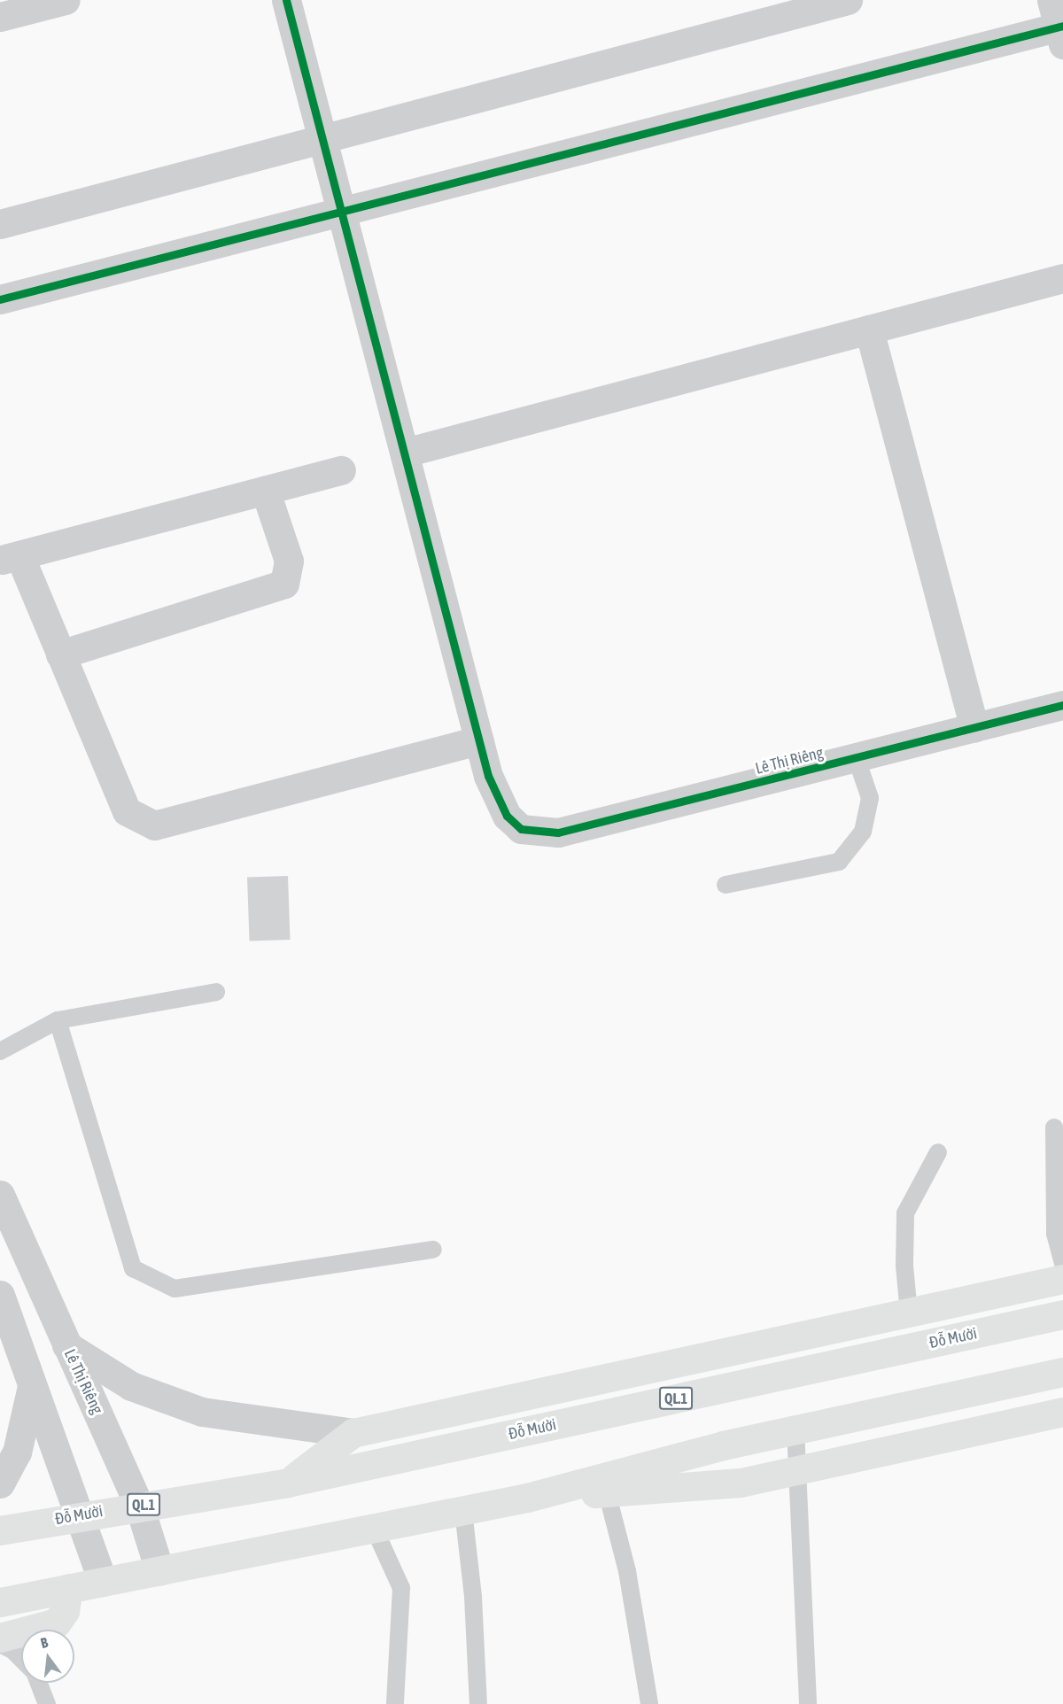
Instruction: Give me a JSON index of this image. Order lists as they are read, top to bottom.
{
  "streets": {
    "highway": ["Đỗ Mười", "QL.1"],
    "street": ["Lê Thị Riêng"]
  },
  "crossings": [
    ["Lê Thị Riêng", "Đỗ Mười"],
    ["Đỗ Mười", "QL.1"]
  ],
  "north": "top"
}
